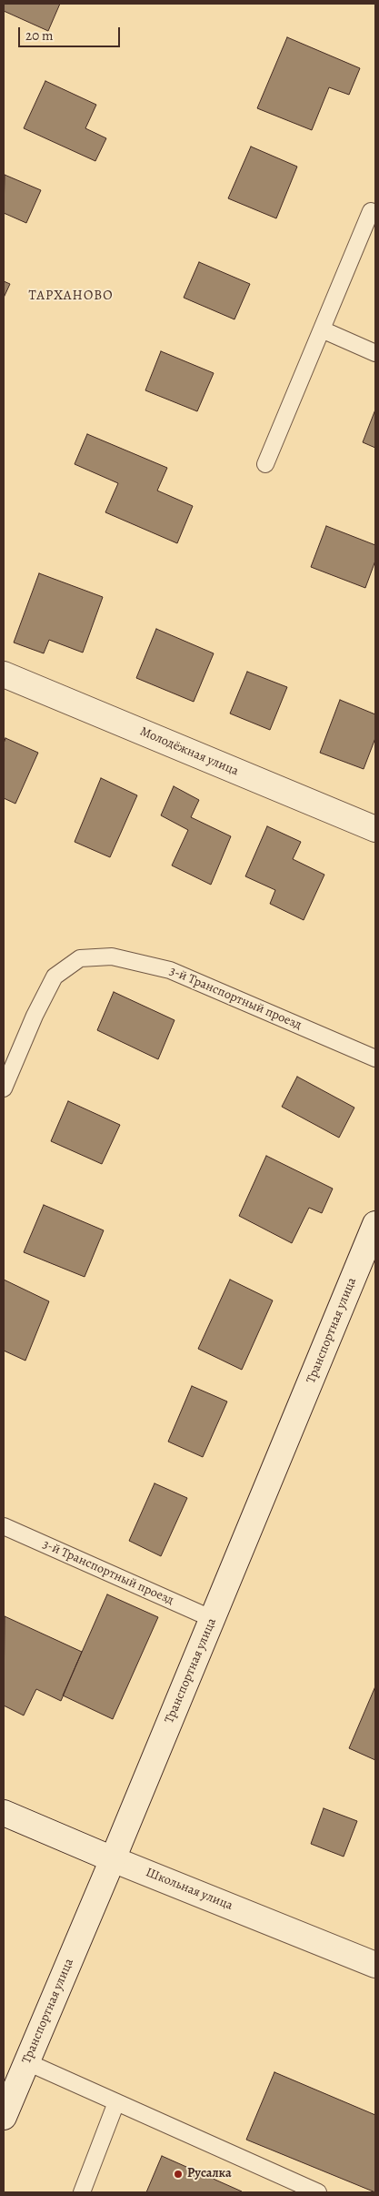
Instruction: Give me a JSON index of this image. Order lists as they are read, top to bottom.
{
  "streets": {
    "street": ["Молодёжная улица", "Транспортная улица", "Школьная улица"],
    "lane": ["3-й Транспортный проезд"]
  },
  "crossings": [
    ["3-й Транспортный проезд", "Транспортная улица"],
    ["Транспортная улица", "Школьная улица"]
  ],
  "districts": ["ТАРХАНОВО"],
  "places": ["Русалка"],
  "scale_bar": "20 m"
}
